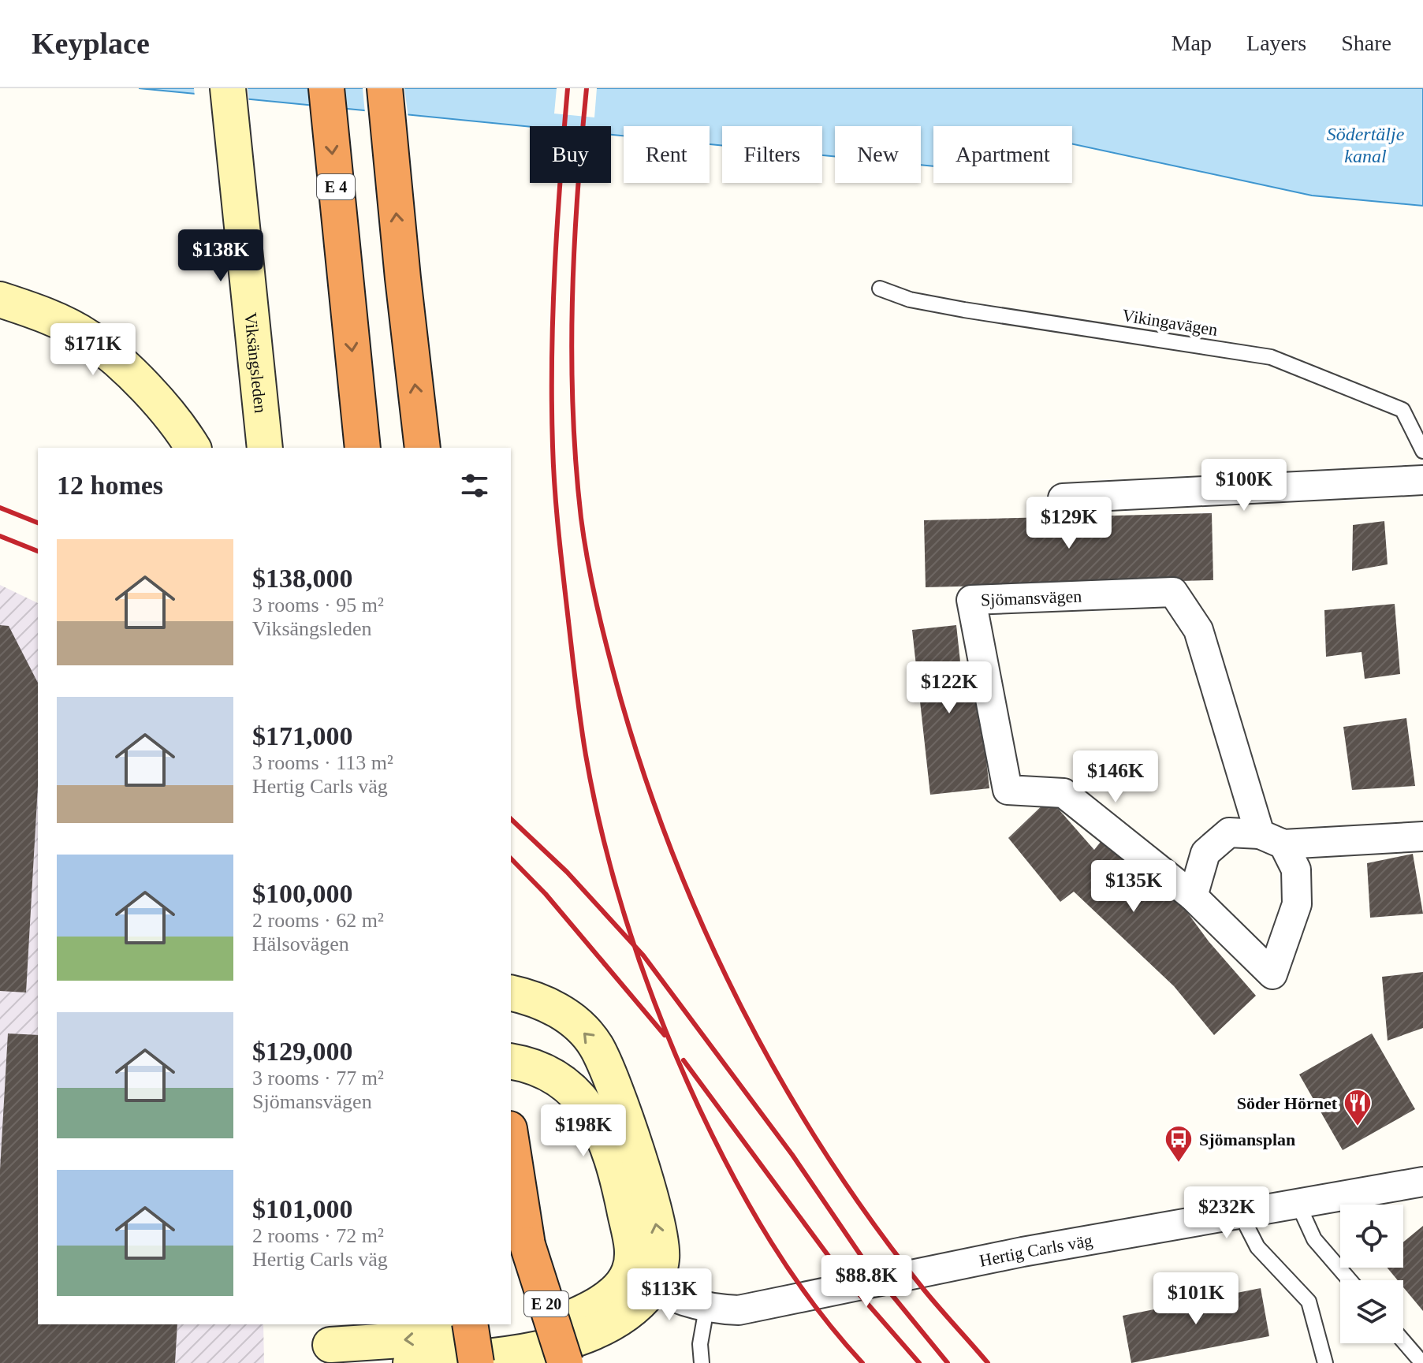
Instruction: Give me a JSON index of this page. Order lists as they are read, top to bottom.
{
  "streets": {
    "highway": ["E 4", "E 20"],
    "main road": ["Viksängsleden"],
    "street": ["Sjömansvägen", "Hertig Carls väg"],
    "lane": ["Vikingavägen"]
  },
  "water": ["Södertälje kanal"],
  "places": {
    "restaurant": ["Söder Hörnet"],
    "bus stop": ["Sjömansplan"]
  },
  "page": {
    "header": "Keyplace",
    "nav": ["Map", "Layers", "Share"],
    "chip": [
      "Buy",
      "Rent",
      "Filters",
      "New",
      "Apartment"
    ],
    "price": [
      "$138K",
      "$171K",
      "$100K",
      "$129K",
      "$122K",
      "$146K",
      "$135K",
      "$198K",
      "$232K",
      "$88.8K",
      "$113K",
      "$101K"
    ],
    "heading": "12 homes",
    "list": [
      {
        "name": "$138,000",
        "note": "3 rooms · 95 m² · Viksängsleden"
      },
      {
        "name": "$171,000",
        "note": "3 rooms · 113 m² · Hertig Carls väg"
      },
      {
        "name": "$100,000",
        "note": "2 rooms · 62 m² · Hälsovägen"
      },
      {
        "name": "$129,000",
        "note": "3 rooms · 77 m² · Sjömansvägen"
      },
      {
        "name": "$101,000",
        "note": "2 rooms · 72 m² · Hertig Carls väg"
      }
    ]
  }
}
